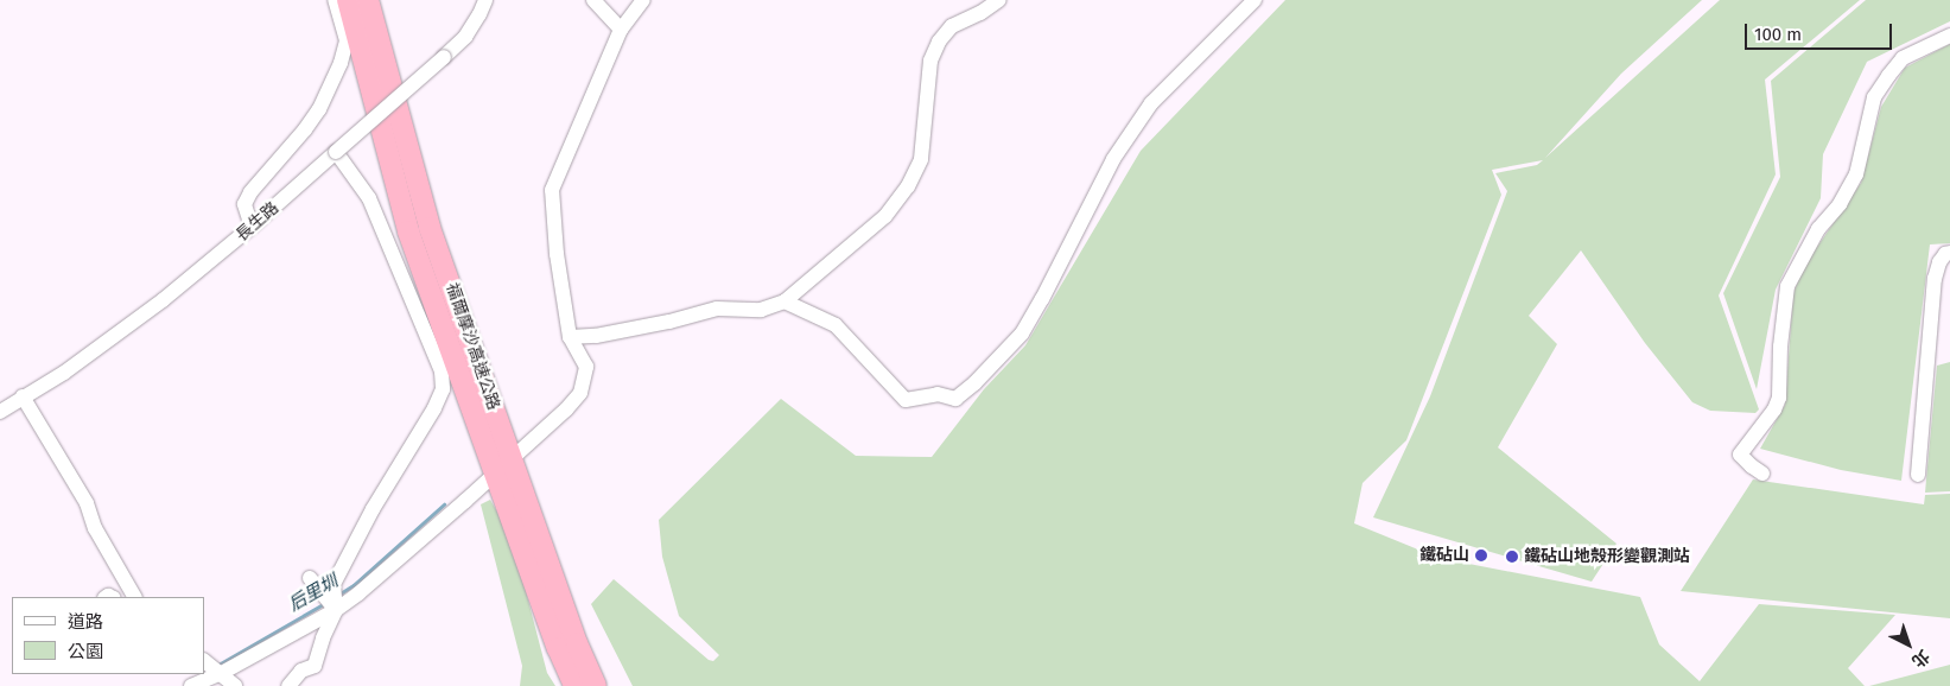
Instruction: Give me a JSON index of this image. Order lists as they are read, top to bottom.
{
  "streets": {
    "highway": ["福爾摩沙高速公路"],
    "street": ["長生路"]
  },
  "water": ["后里圳"],
  "places": ["鐵砧山", "鐵砧山地殼形變觀測站"],
  "legend": ["道路", "公園"],
  "scale_bar": "100 m",
  "north": "bottom right"
}
